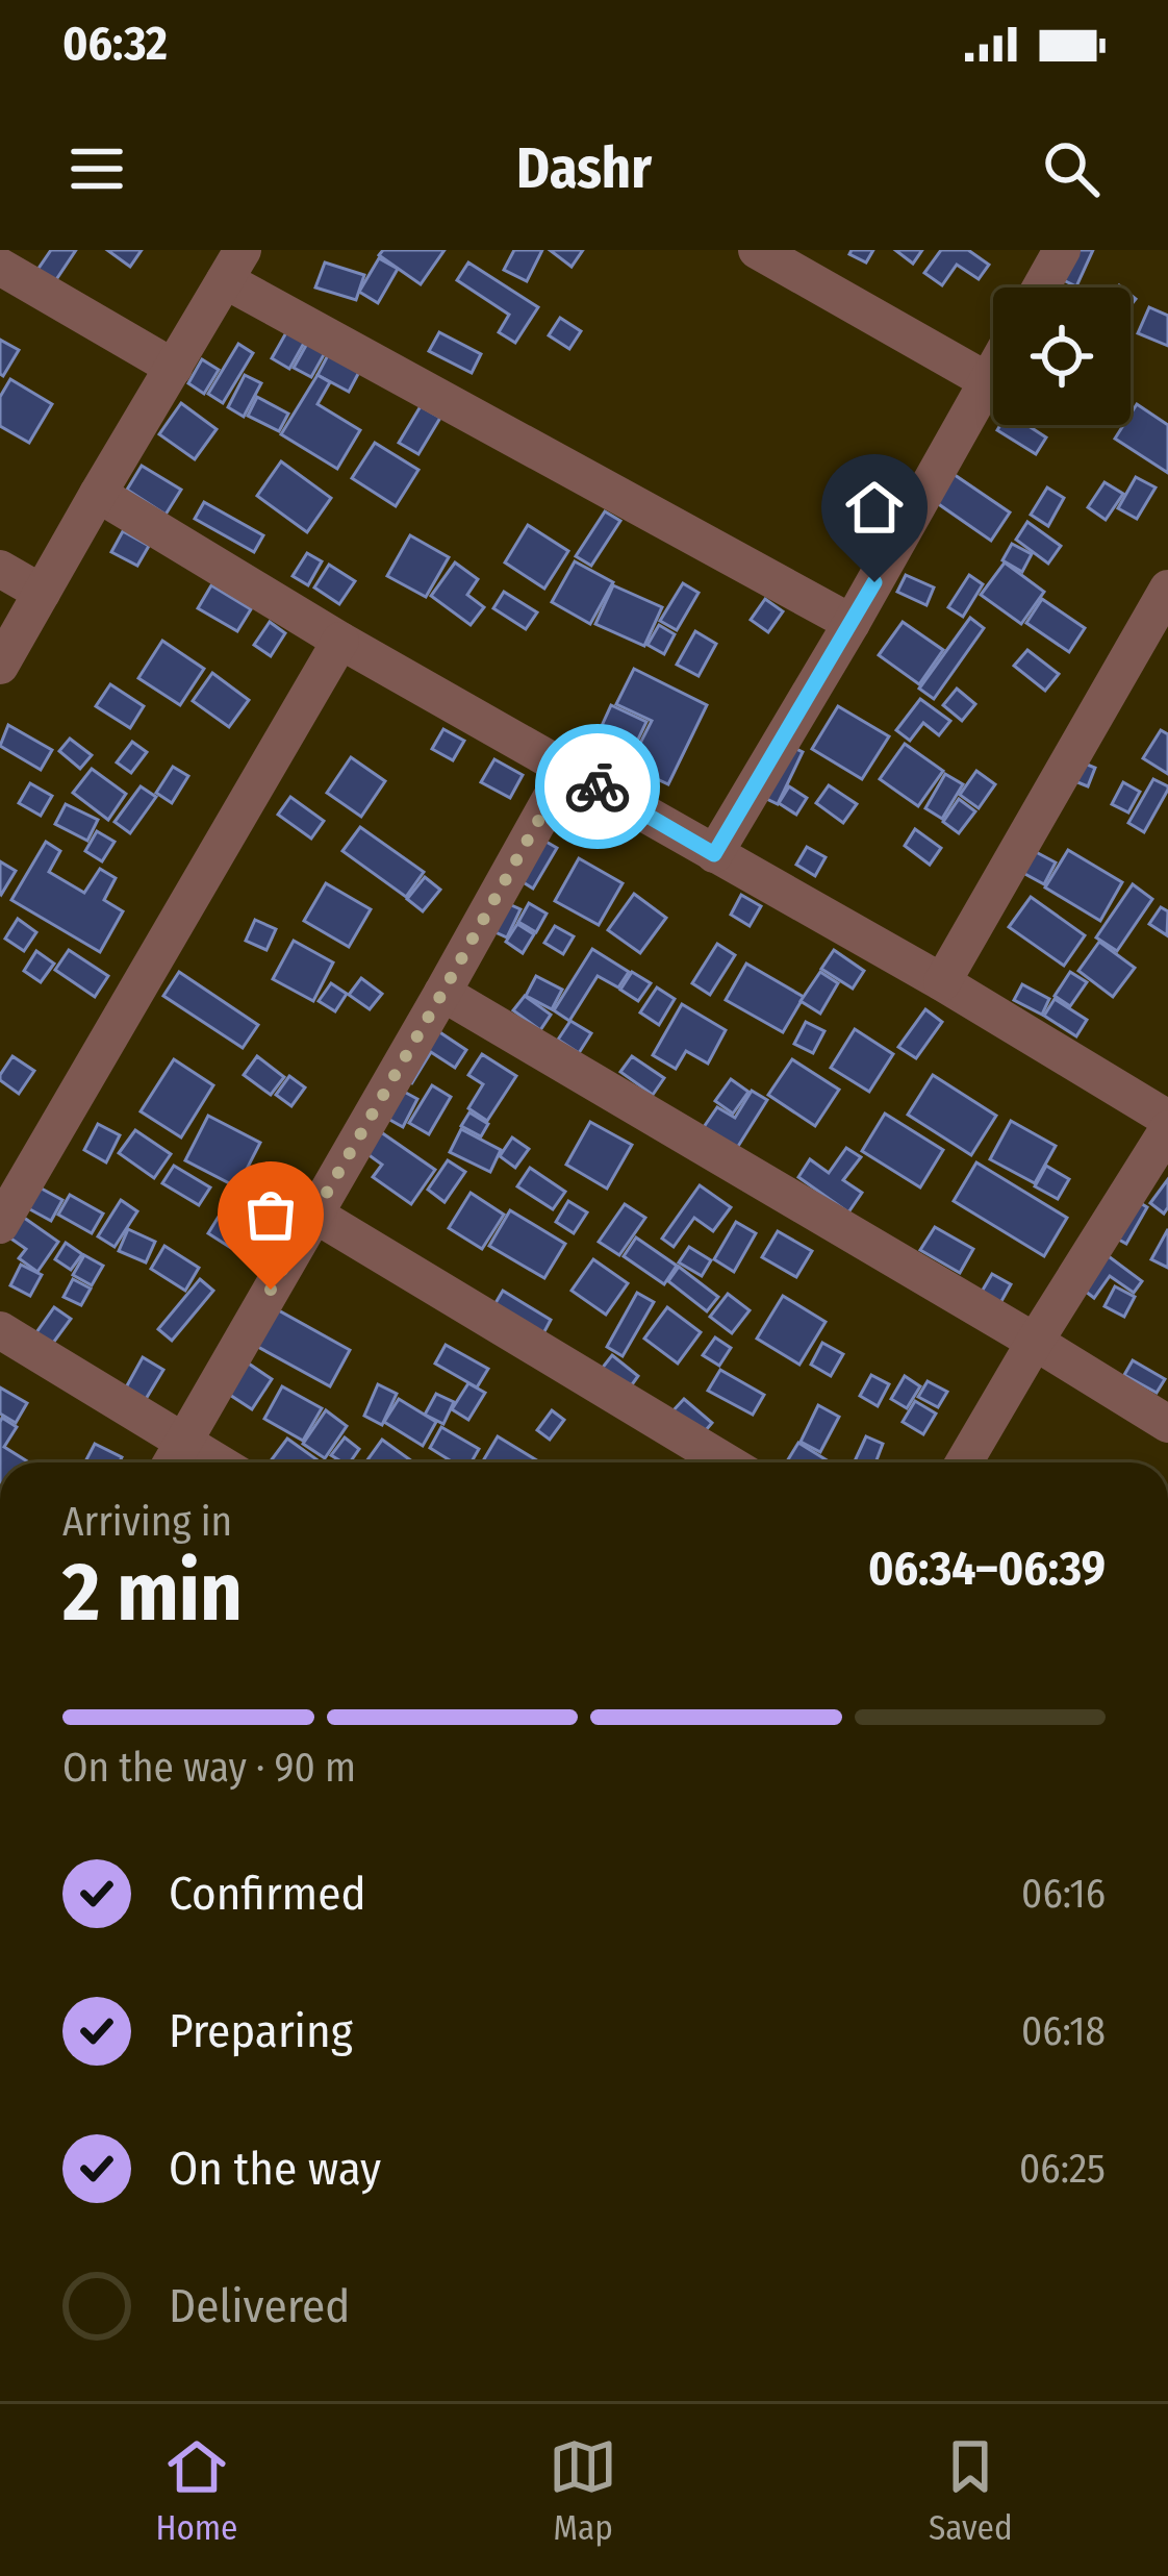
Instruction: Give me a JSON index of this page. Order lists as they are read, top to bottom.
{
  "page": {
    "status": "06:32",
    "header": "Dashr",
    "heading": ["2 min", "Arriving in", "06:34–06:39"],
    "bar": "On the way · 90 m",
    "list": [
      ["Confirmed", "06:16"],
      ["Preparing", "06:18"],
      ["On the way", "06:25"],
      "Delivered"
    ],
    "tabs": ["Home", "Map", "Saved"]
  }
}
